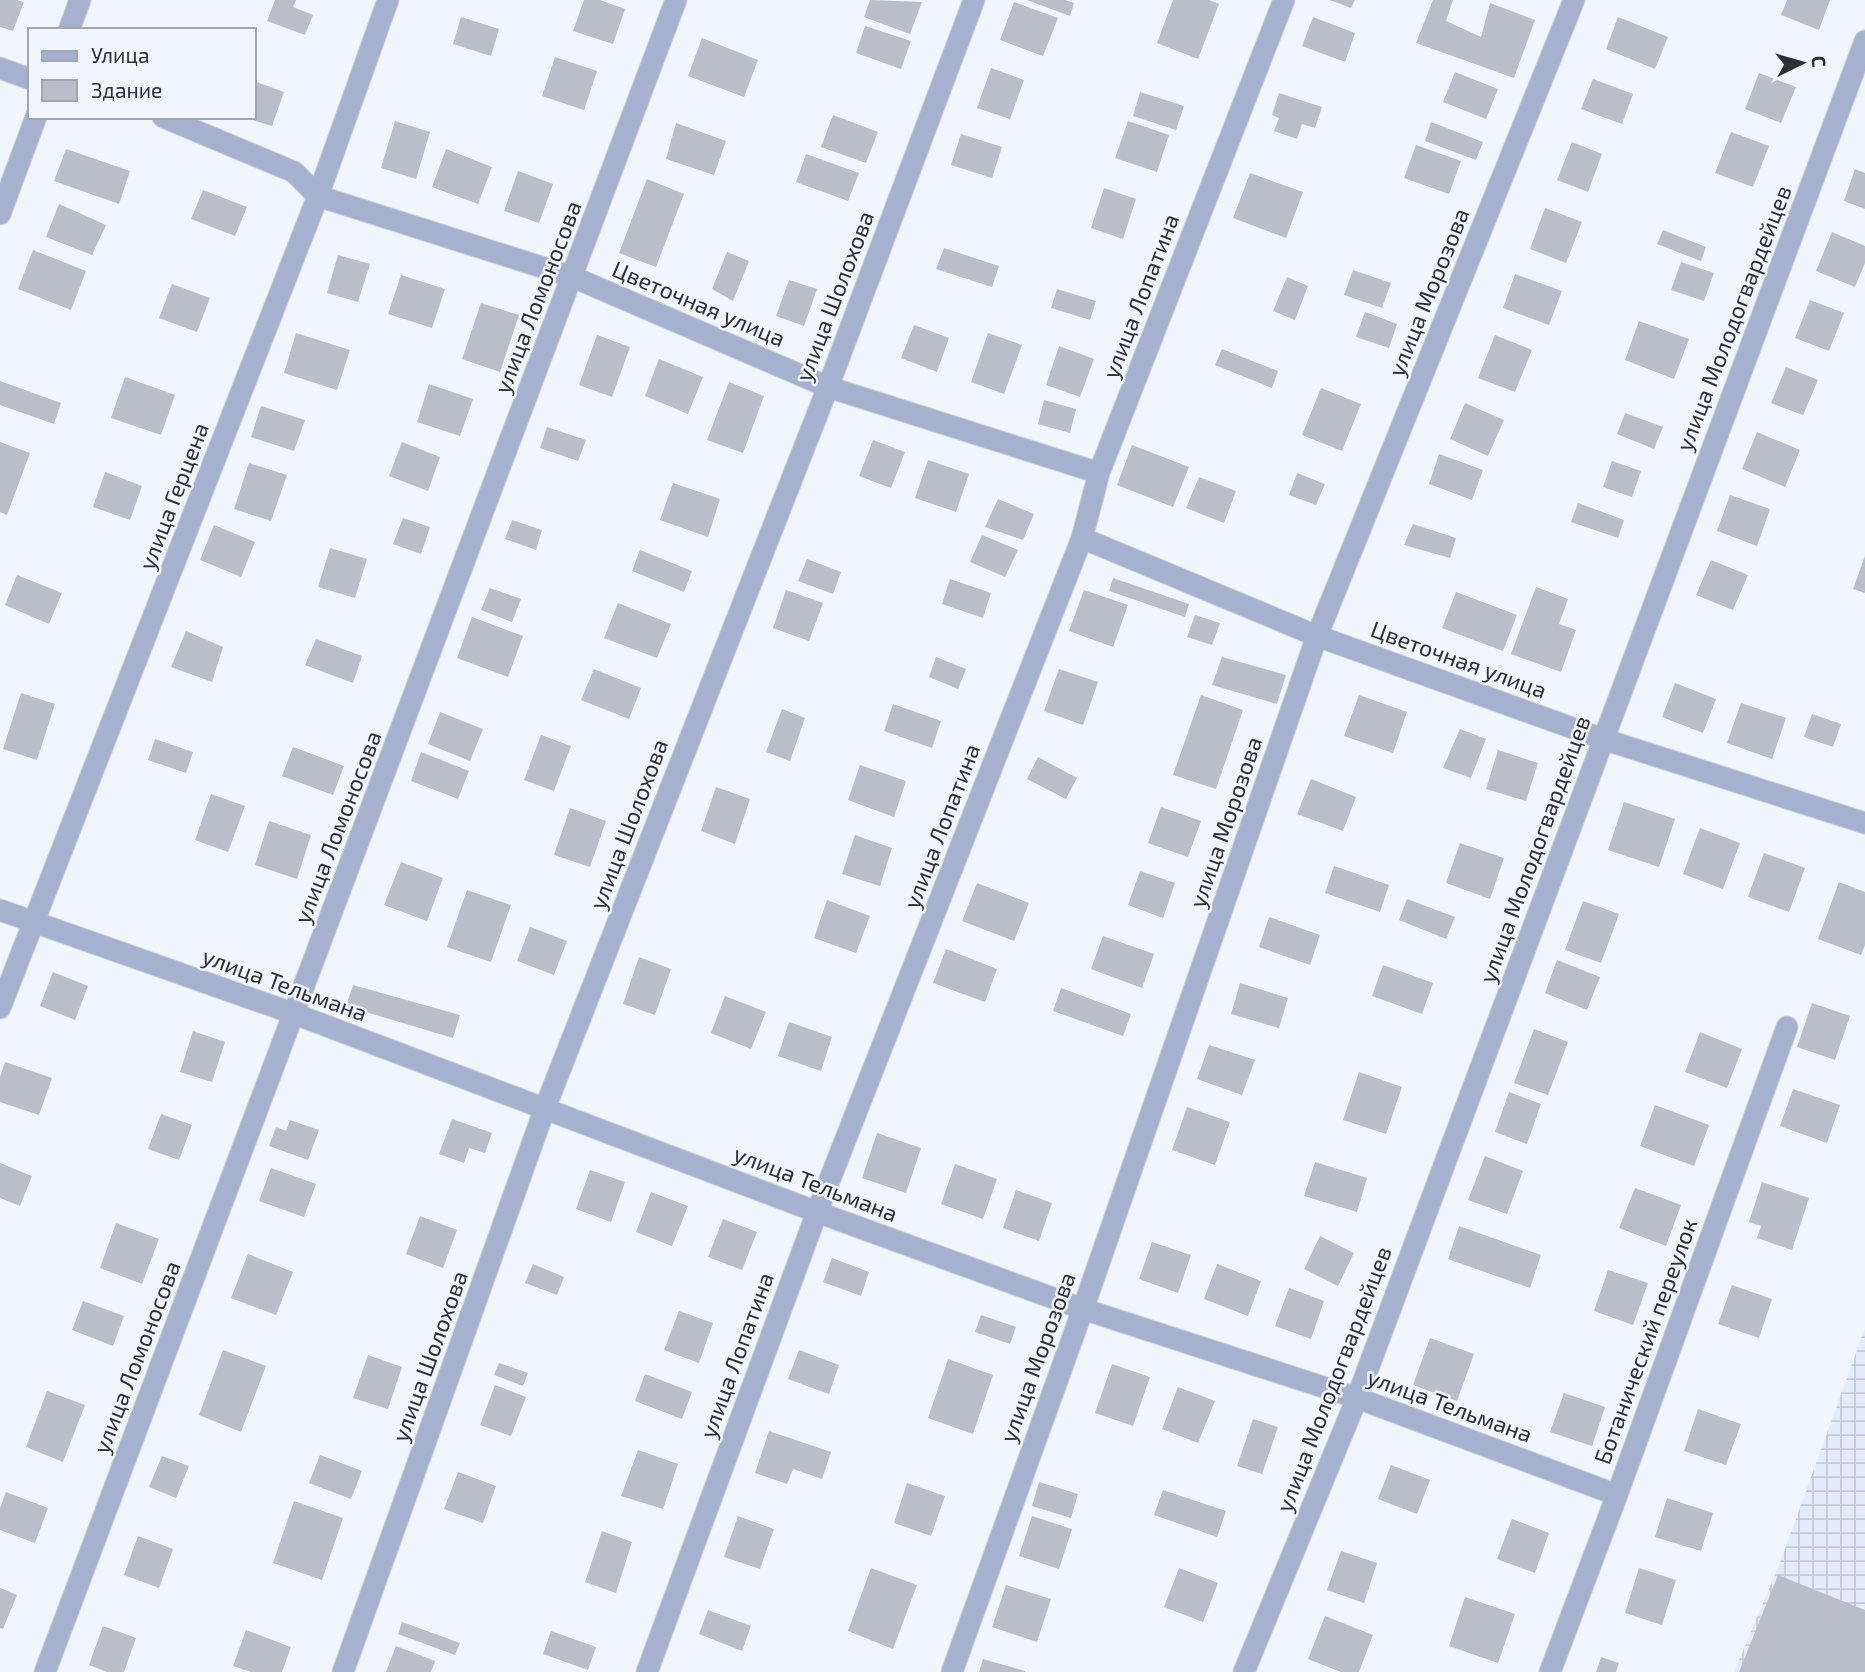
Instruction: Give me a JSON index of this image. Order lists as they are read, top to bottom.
{
  "streets": {
    "street": [
      "улица Морозова",
      "улица Шолохова",
      "улица Лопатина",
      "улица Ломоносова",
      "Цветочная улица",
      "улица Молодогвардейцев",
      "улица Герцена",
      "улица Тельмана",
      "Ботанический переулок"
    ]
  },
  "crossings": [
    ["улица Морозова", "Цветочная улица"],
    ["улица Морозова", "улица Тельмана"],
    ["улица Шолохова", "Цветочная улица"],
    ["улица Шолохова", "улица Тельмана"],
    ["улица Лопатина", "Цветочная улица"],
    ["улица Лопатина", "улица Тельмана"],
    ["улица Ломоносова", "Цветочная улица"],
    ["улица Ломоносова", "улица Тельмана"],
    ["Цветочная улица", "улица Молодогвардейцев"],
    ["Цветочная улица", "улица Герцена"],
    ["улица Молодогвардейцев", "улица Тельмана"],
    ["улица Герцена", "улица Тельмана"],
    ["улица Тельмана", "Ботанический переулок"]
  ],
  "legend": ["Улица", "Здание"],
  "north": "right"
}
